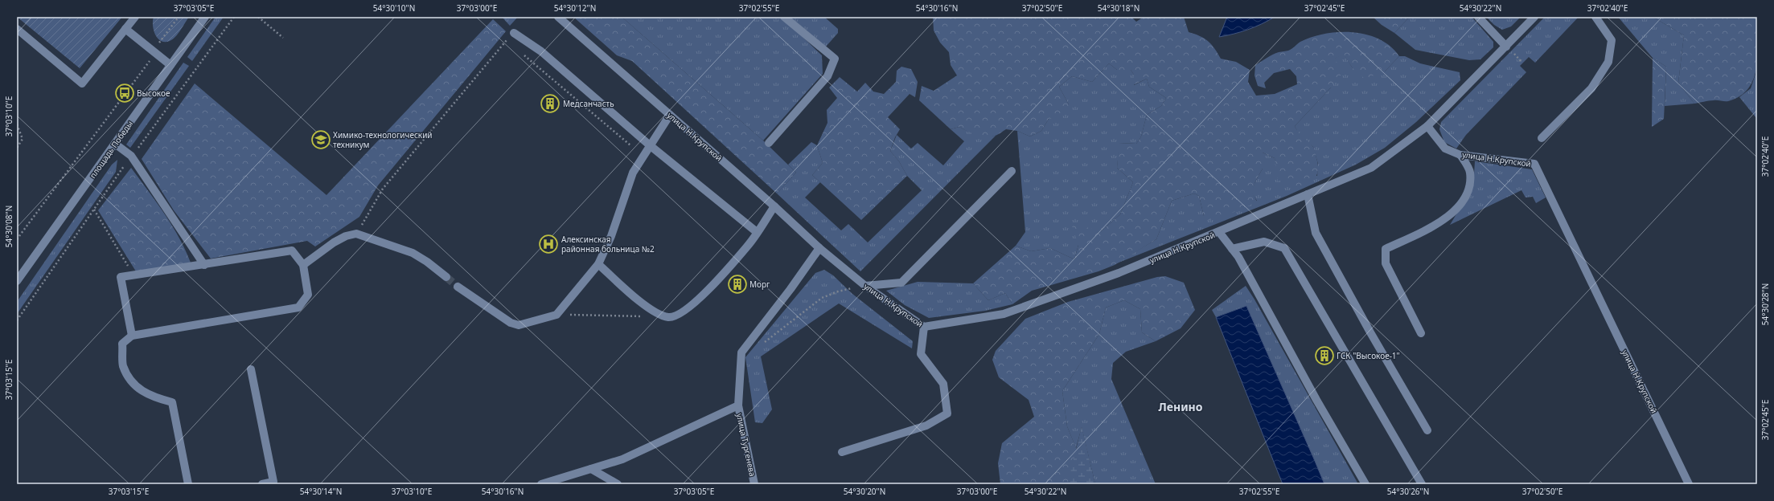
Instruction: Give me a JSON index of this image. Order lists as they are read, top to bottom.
{
  "streets": {
    "street": ["улица Н.Крупской", "площадь Победы", "улица Тургенева"]
  },
  "crossings": [
    ["улица Н.Крупской", "улица Тургенева"]
  ],
  "districts": ["Ленино"],
  "places": {
    "bus stop": ["Высокое"],
    "building": ["Медсанчасть", "Морг", "ГСК \"Высокое-1\""],
    "school or university": ["Химико-технологический техникум"],
    "hospital": ["Алексинская районная больница №2"]
  },
  "coordinates": [
    "37°03'05\"E",
    "54°30'10\"N",
    "37°03'00\"E",
    "54°30'12\"N",
    "37°02'55\"E",
    "54°30'16\"N",
    "37°02'50\"E",
    "54°30'18\"N",
    "37°02'45\"E",
    "54°30'22\"N",
    "37°02'40\"E",
    "37°03'10\"E",
    "54°30'08\"N",
    "54°30'28\"N",
    "37°03'15\"E",
    "54°30'14\"N",
    "54°30'20\"N",
    "54°30'26\"N"
  ]
}
